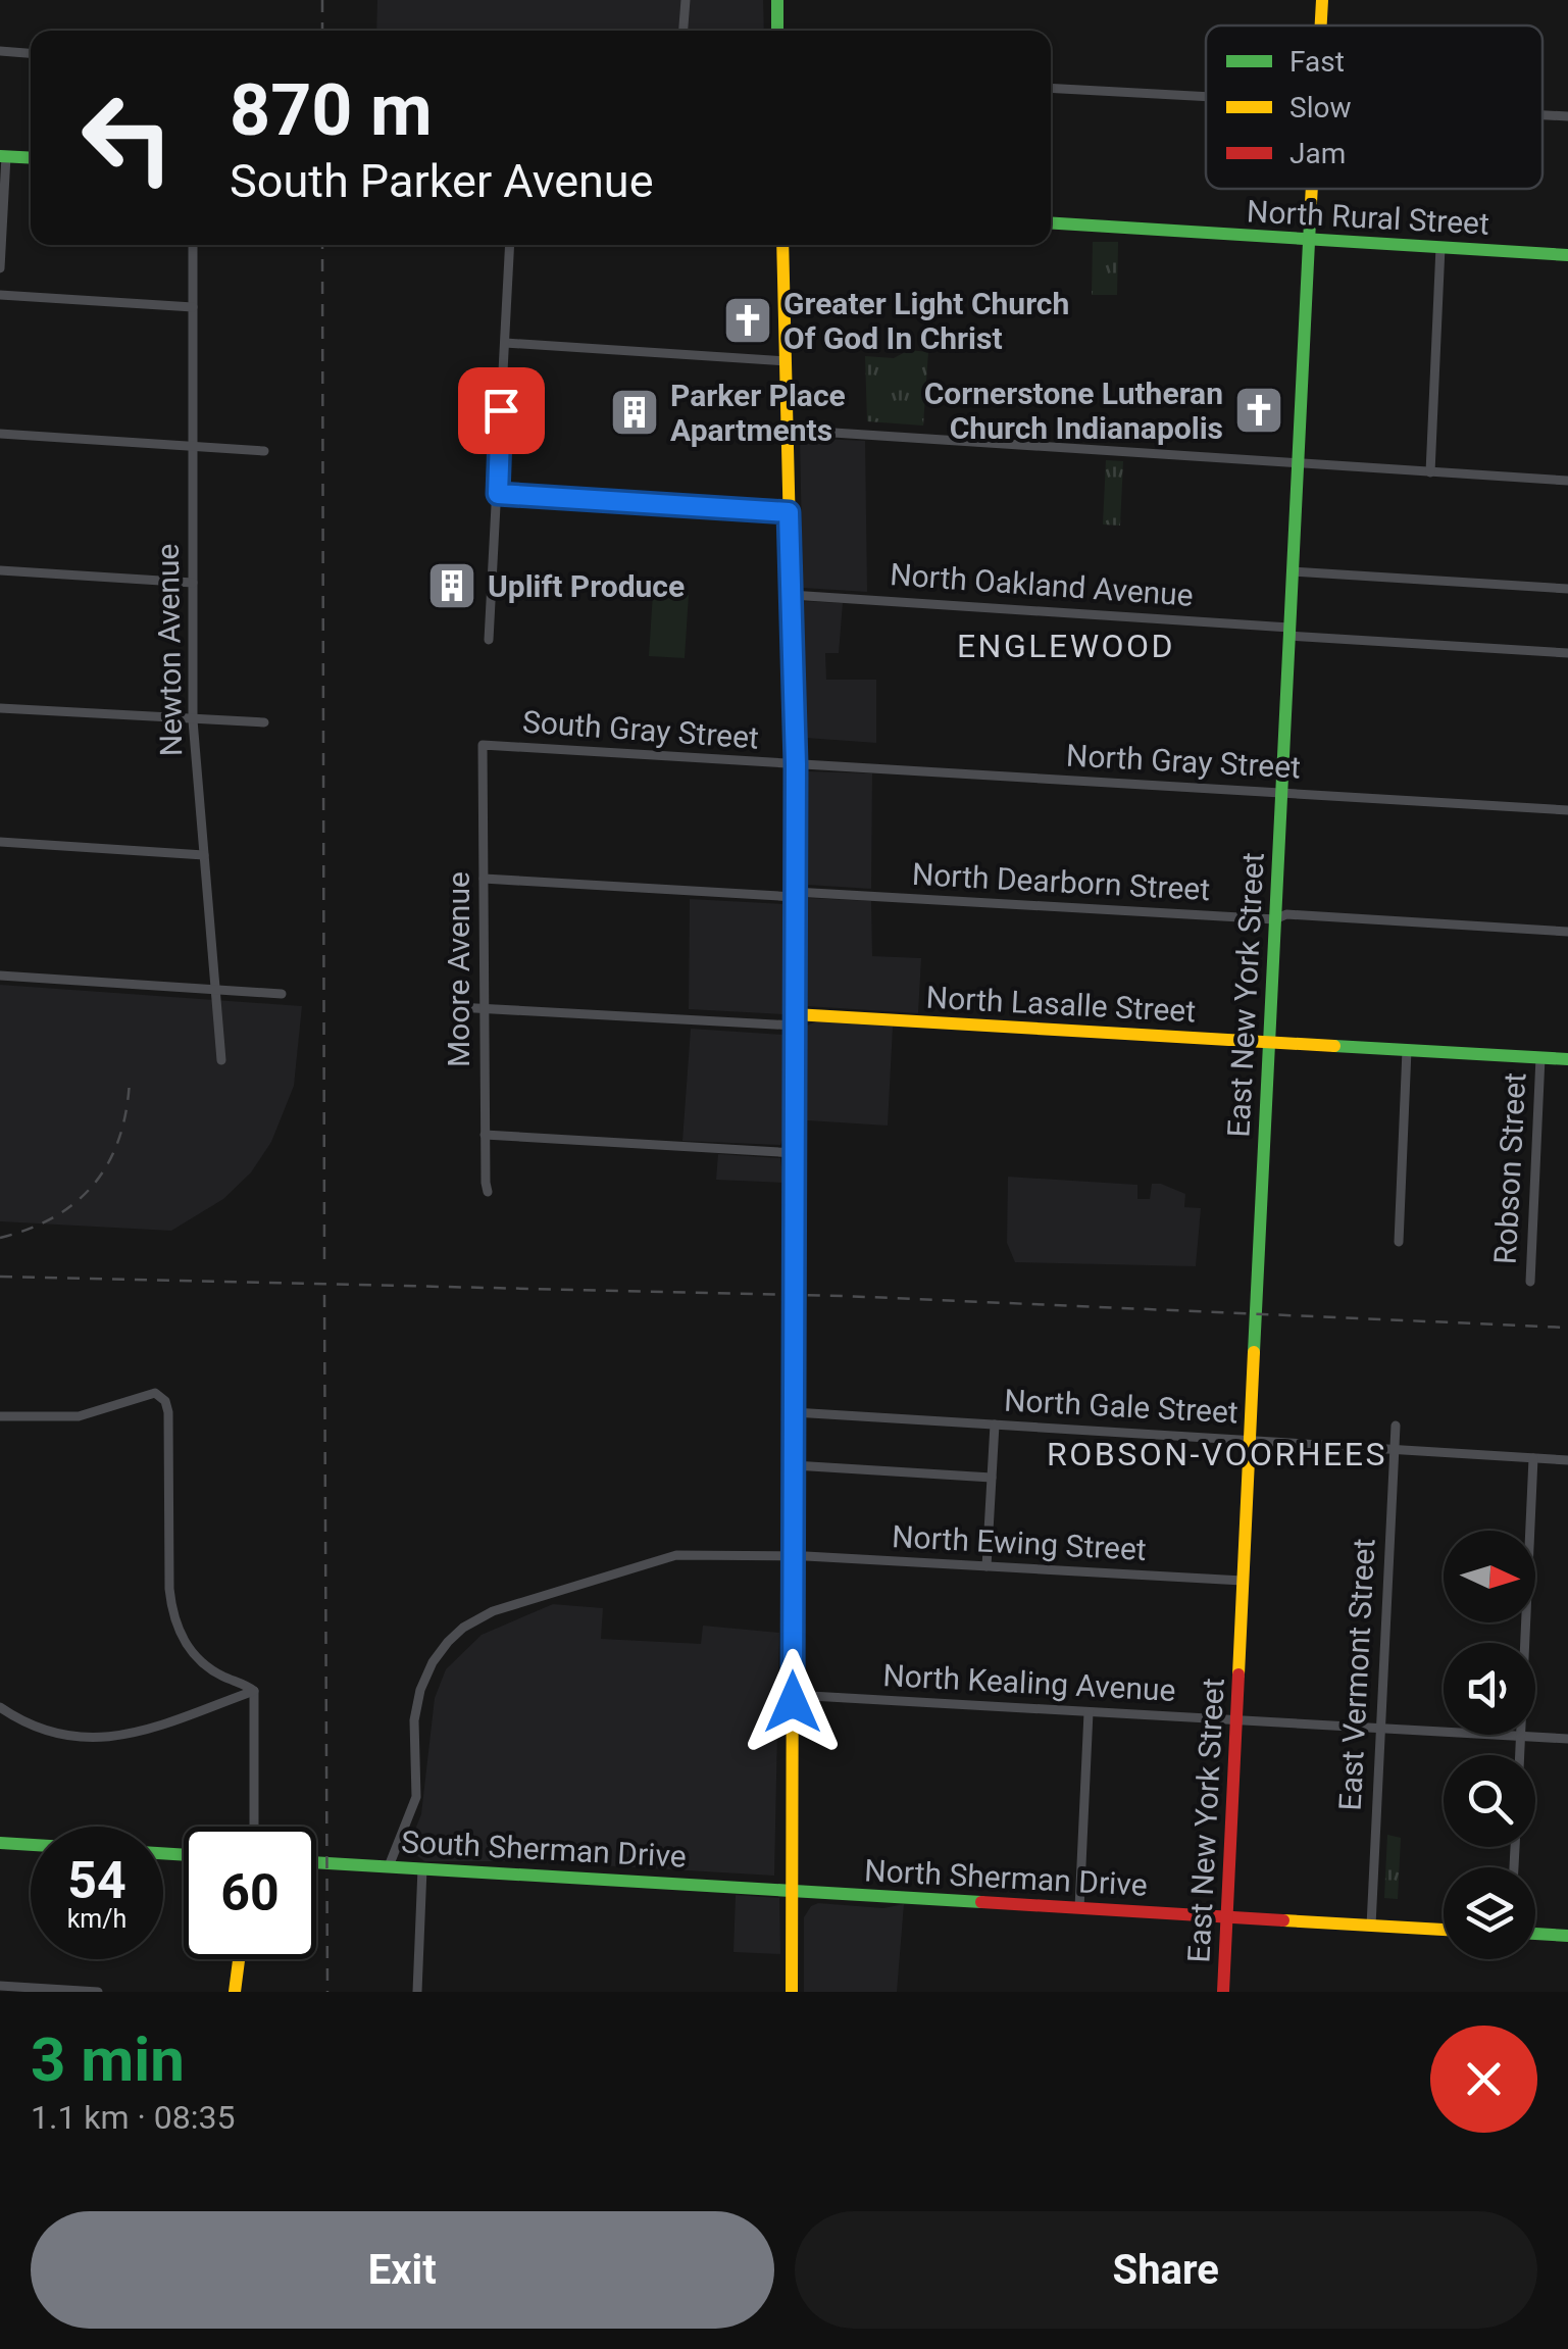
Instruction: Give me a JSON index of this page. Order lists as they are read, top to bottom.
{
  "streets": {
    "main road": [
      "North Rural Street",
      "East New York Street",
      "North Lasalle Street",
      "South Sherman Drive",
      "North Sherman Drive"
    ],
    "street": [
      "North Oakland Avenue",
      "Newton Avenue",
      "South Gray Street",
      "North Gray Street",
      "North Dearborn Street",
      "Moore Avenue",
      "Robson Street",
      "North Gale Street",
      "North Ewing Street",
      "East Vermont Street",
      "North Kealing Avenue"
    ]
  },
  "crossings": [
    ["North Rural Street", "East New York Street"],
    ["North Oakland Avenue", "East New York Street"],
    ["South Gray Street", "North Gray Street"],
    ["South Gray Street", "Moore Avenue"],
    ["North Gray Street", "East New York Street"],
    ["North Dearborn Street", "Moore Avenue"],
    ["North Dearborn Street", "East New York Street"],
    ["East New York Street", "North Lasalle Street"],
    ["East New York Street", "North Gale Street"],
    ["East New York Street", "North Ewing Street"],
    ["East New York Street", "North Kealing Avenue"],
    ["East New York Street", "North Sherman Drive"],
    ["North Lasalle Street", "Robson Street"],
    ["North Gale Street", "East Vermont Street"],
    ["North Ewing Street", "South Sherman Drive"],
    ["East Vermont Street", "North Kealing Avenue"],
    ["East Vermont Street", "North Sherman Drive"],
    ["South Sherman Drive", "North Sherman Drive"]
  ],
  "districts": ["ENGLEWOOD", "ROBSON-VOORHEES"],
  "places": {
    "church": ["Greater Light Church Of God In Christ", "Cornerstone Lutheran Church Indianapolis"],
    "building": ["Parker Place Apartments", "Uplift Produce"]
  },
  "legend": ["Fast", "Slow", "Jam"],
  "north": "right",
  "page": {
    "turn": ["870 m", "South Parker Avenue"],
    "speed": "54 km/h",
    "limit": "60",
    "heading": ["3 min", "1.1 km · 08:35"],
    "buttons": ["Exit", "Share"]
  }
}
